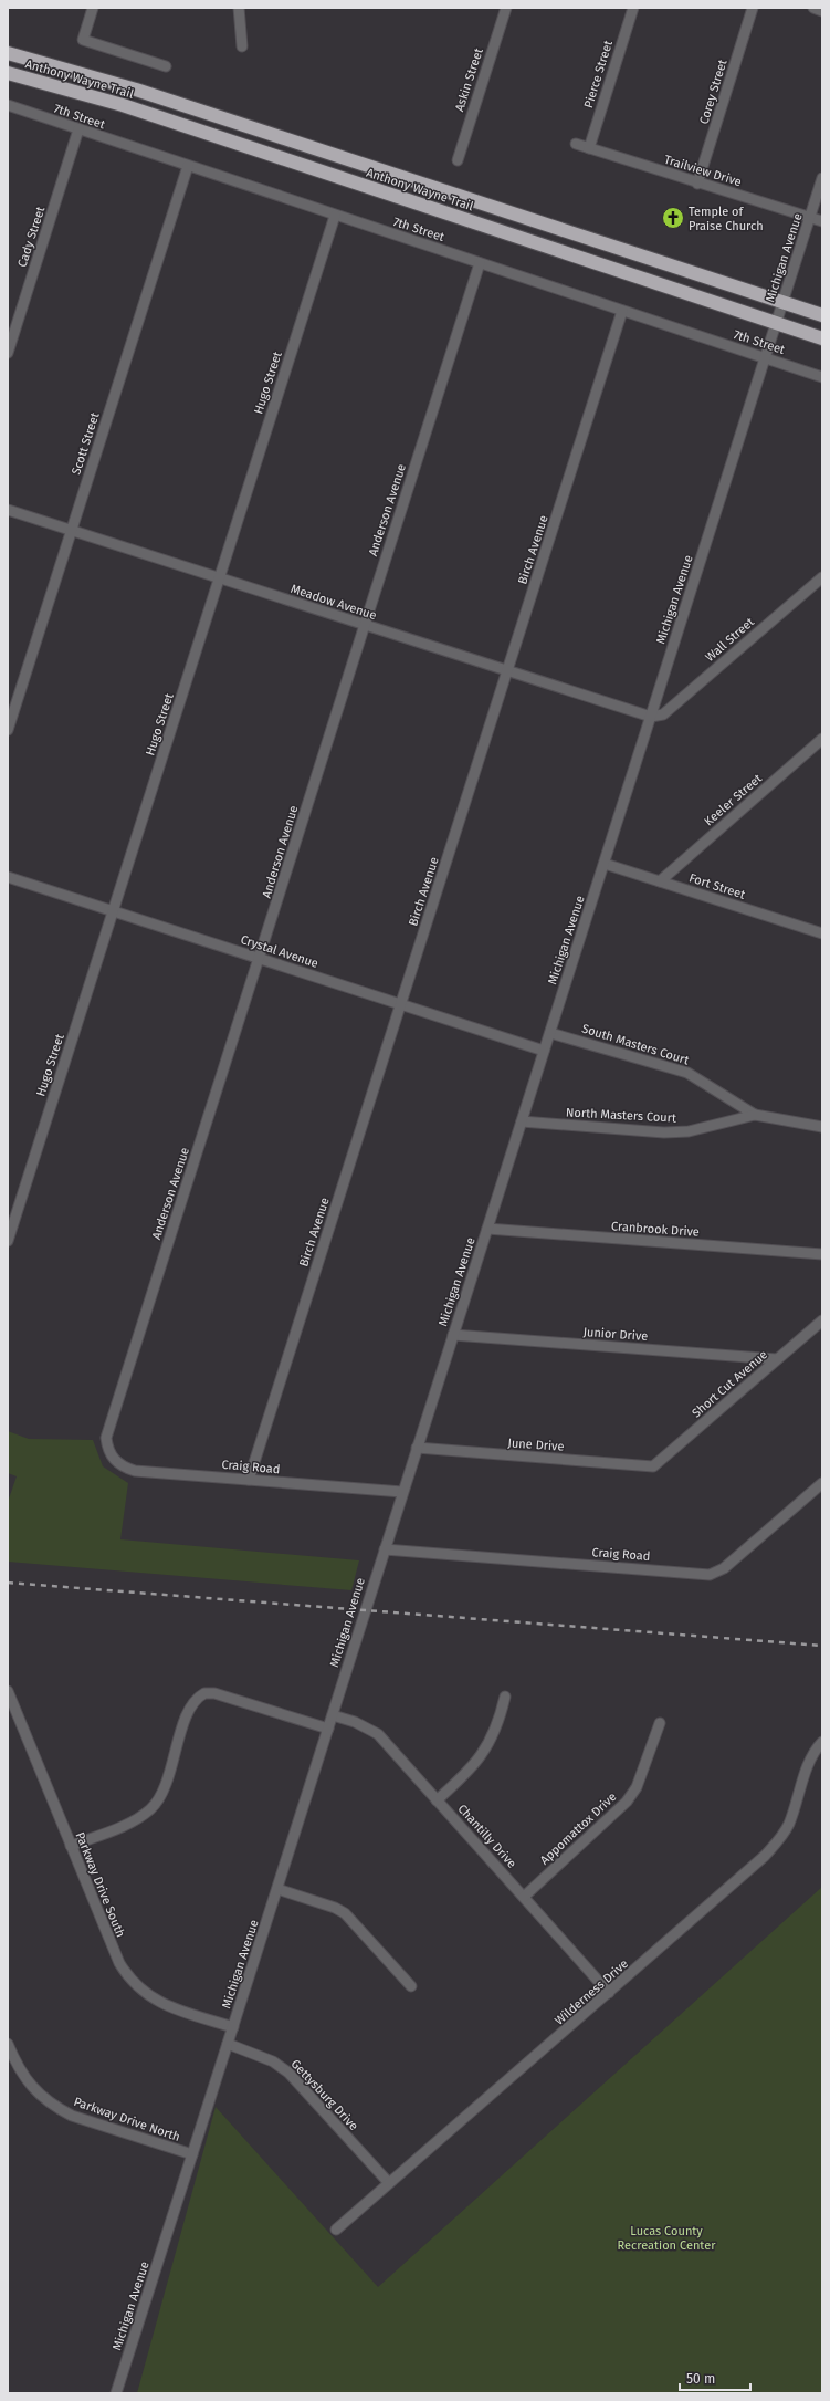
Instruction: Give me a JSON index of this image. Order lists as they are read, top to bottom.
{
  "streets": {
    "highway": ["Anthony Wayne Trail"],
    "street": [
      "Pierce Street",
      "Askin Street",
      "Corey Street",
      "7th Street",
      "Trailview Drive",
      "Cady Street",
      "Michigan Avenue",
      "Hugo Street",
      "Scott Street",
      "Anderson Avenue",
      "Birch Avenue",
      "Meadow Avenue",
      "Wall Street",
      "Keeler Street",
      "Fort Street",
      "Crystal Avenue",
      "South Masters Court",
      "North Masters Court",
      "Cranbrook Drive",
      "Junior Drive",
      "Short Cut Avenue",
      "June Drive",
      "Craig Road",
      "Appomattox Drive",
      "Chantilly Drive",
      "Parkway Drive South",
      "Wilderness Drive",
      "Gettysburg Drive",
      "Parkway Drive North"
    ]
  },
  "crossings": [
    ["Pierce Street", "Trailview Drive"],
    ["Anthony Wayne Trail", "Michigan Avenue"],
    ["Corey Street", "Trailview Drive"],
    ["7th Street", "Cady Street"],
    ["7th Street", "Michigan Avenue"],
    ["7th Street", "Hugo Street"],
    ["7th Street", "Scott Street"],
    ["7th Street", "Anderson Avenue"],
    ["7th Street", "Birch Avenue"],
    ["Trailview Drive", "Michigan Avenue"],
    ["Michigan Avenue", "Meadow Avenue"],
    ["Michigan Avenue", "Wall Street"],
    ["Michigan Avenue", "Fort Street"],
    ["Michigan Avenue", "Crystal Avenue"],
    ["Michigan Avenue", "South Masters Court"],
    ["Michigan Avenue", "North Masters Court"],
    ["Michigan Avenue", "Cranbrook Drive"],
    ["Michigan Avenue", "Junior Drive"],
    ["Michigan Avenue", "June Drive"],
    ["Michigan Avenue", "Craig Road"],
    ["Michigan Avenue", "Chantilly Drive"],
    ["Michigan Avenue", "Parkway Drive South"],
    ["Michigan Avenue", "Gettysburg Drive"],
    ["Michigan Avenue", "Parkway Drive North"],
    ["Hugo Street", "Meadow Avenue"],
    ["Hugo Street", "Crystal Avenue"],
    ["Scott Street", "Meadow Avenue"],
    ["Anderson Avenue", "Meadow Avenue"],
    ["Anderson Avenue", "Crystal Avenue"],
    ["Anderson Avenue", "Craig Road"],
    ["Birch Avenue", "Meadow Avenue"],
    ["Birch Avenue", "Crystal Avenue"],
    ["Birch Avenue", "Craig Road"],
    ["Meadow Avenue", "Wall Street"],
    ["Keeler Street", "Fort Street"],
    ["South Masters Court", "North Masters Court"],
    ["Junior Drive", "Short Cut Avenue"],
    ["Short Cut Avenue", "June Drive"],
    ["Appomattox Drive", "Chantilly Drive"],
    ["Chantilly Drive", "Wilderness Drive"],
    ["Wilderness Drive", "Gettysburg Drive"]
  ],
  "parks": ["Lucas County Recreation Center"],
  "places": {
    "church": ["Temple of Praise Church"]
  },
  "scale_bar": "50 m"
}
